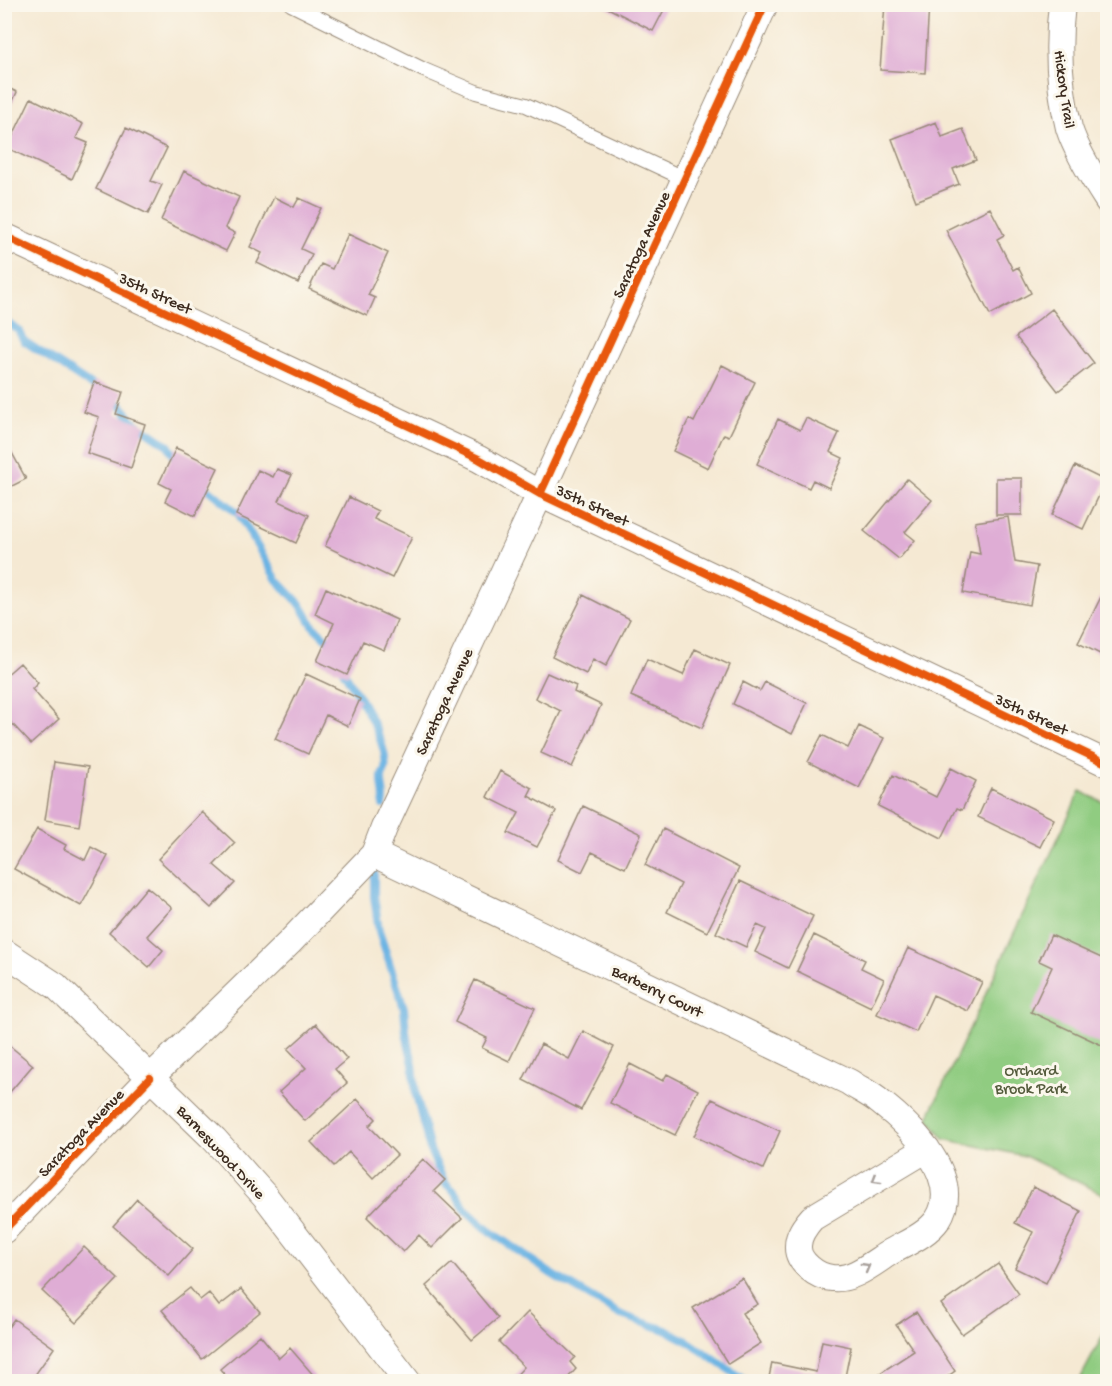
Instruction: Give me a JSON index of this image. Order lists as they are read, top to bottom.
{
  "streets": {
    "street": [
      "Hickory Trail",
      "Saratoga Avenue",
      "35th Street",
      "Barberry Court",
      "Barneswood Drive"
    ]
  },
  "crossings": [
    ["Saratoga Avenue", "35th Street"],
    ["Saratoga Avenue", "Barberry Court"],
    ["Saratoga Avenue", "Barneswood Drive"]
  ],
  "parks": ["Orchard Brook Park"]
}
